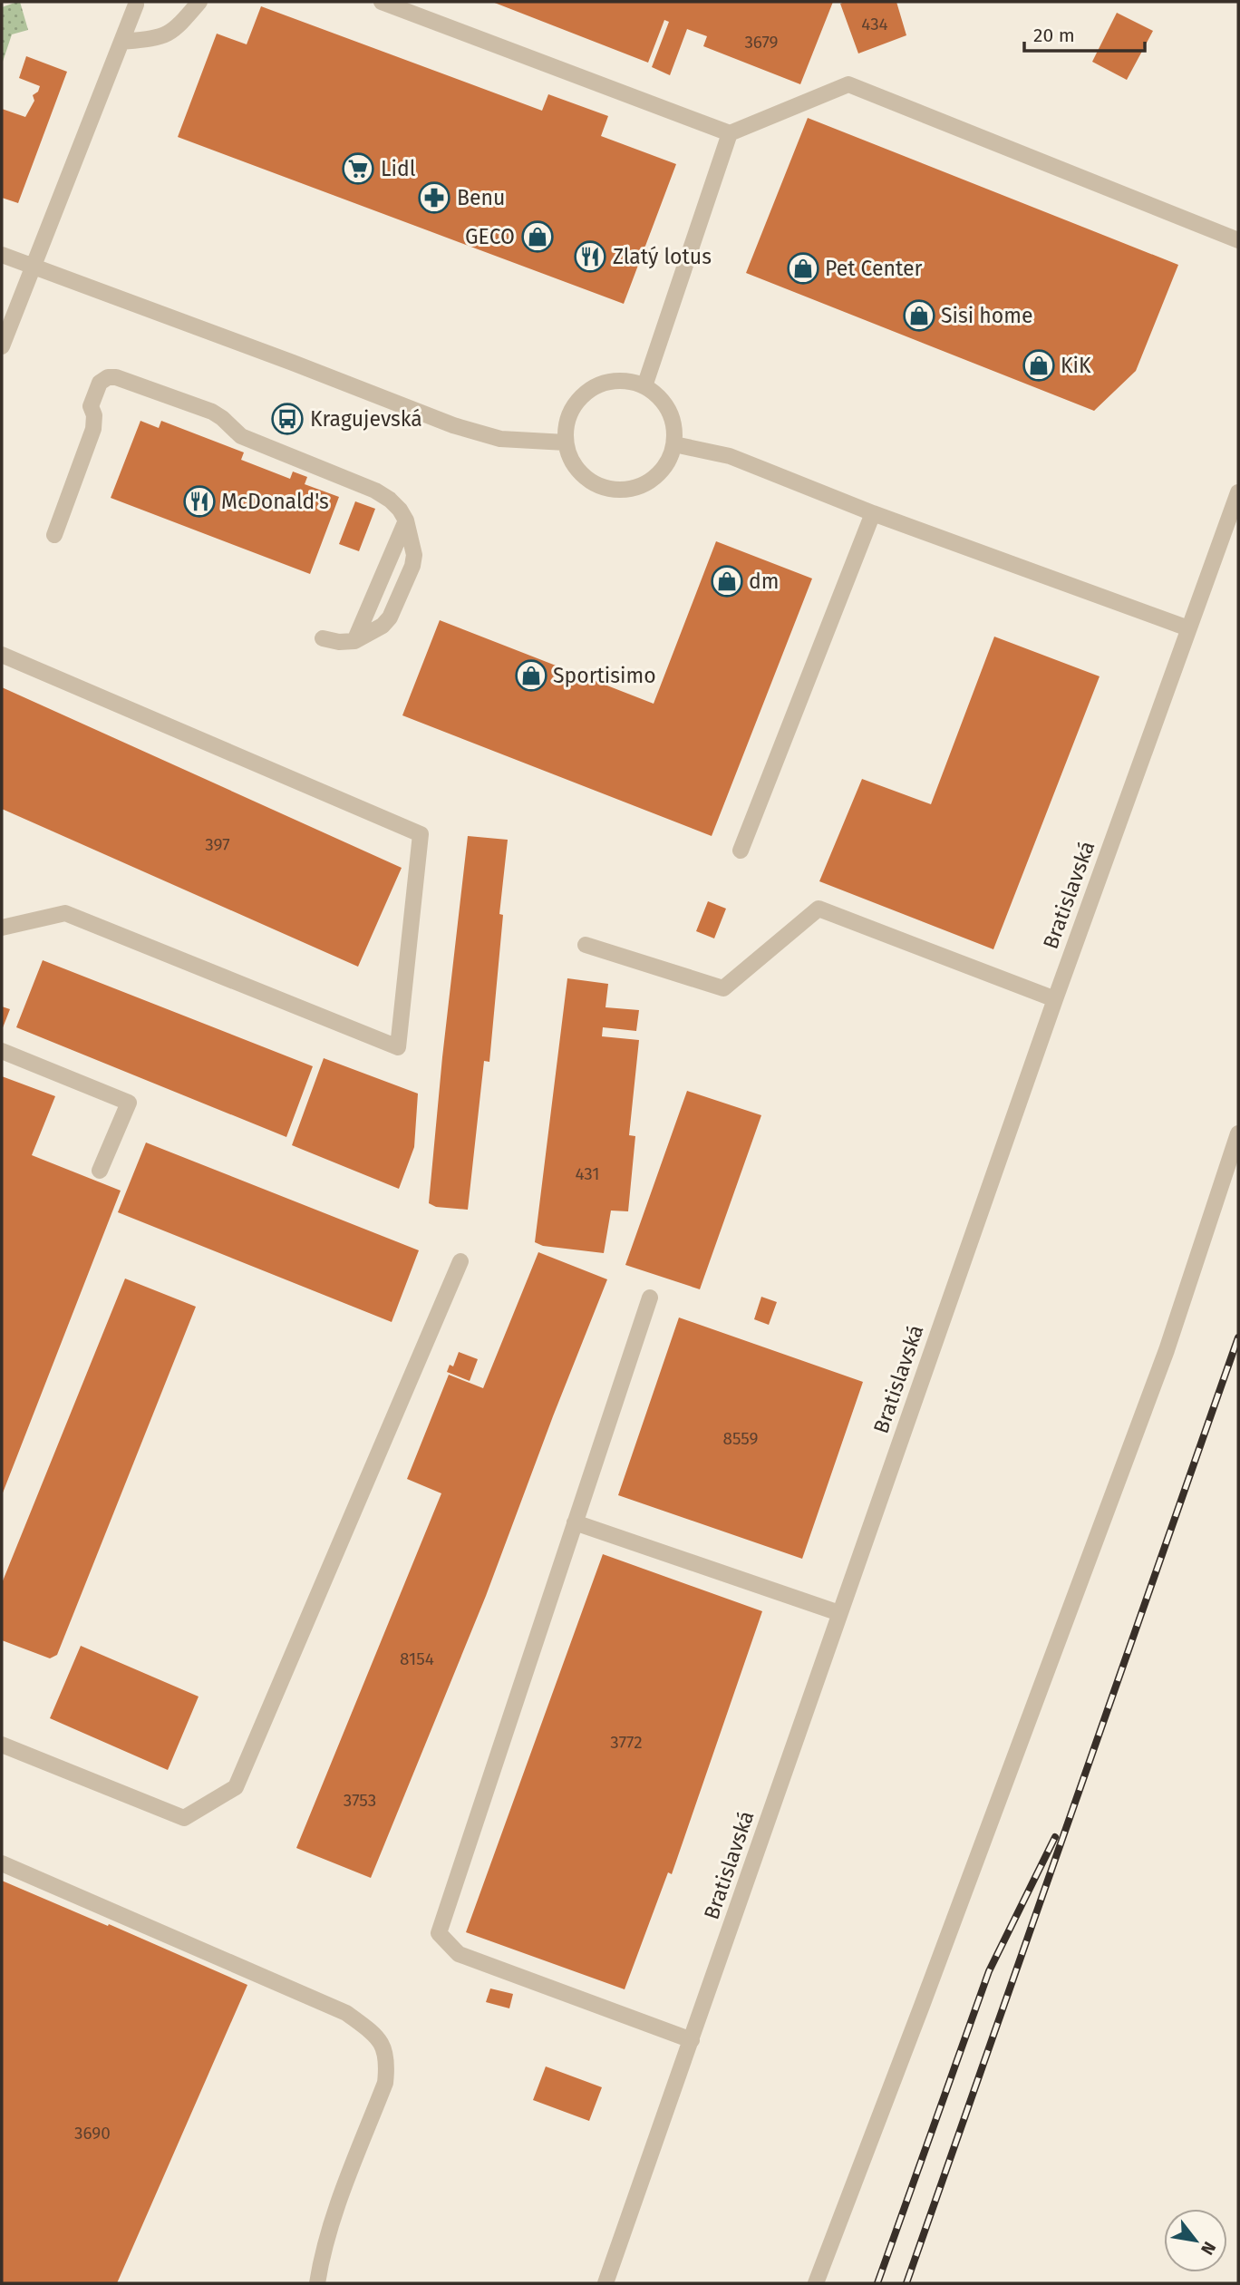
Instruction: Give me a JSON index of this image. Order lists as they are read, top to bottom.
{
  "streets": {
    "street": ["Bratislavská"]
  },
  "places": {
    "supermarket": ["Lidl"],
    "pharmacy": ["Benu"],
    "shop": [
      "GECO",
      "Pet Center",
      "Sisi home",
      "KiK",
      "dm",
      "Sportisimo"
    ],
    "restaurant": ["Zlatý lotus", "McDonald's"],
    "bus stop": ["Kragujevská"]
  },
  "house_numbers": [
    "434",
    "3679",
    "397",
    "431",
    "8559",
    "8154",
    "3772",
    "3753",
    "3690"
  ],
  "scale_bar": "20 m",
  "north": "bottom right"
}
